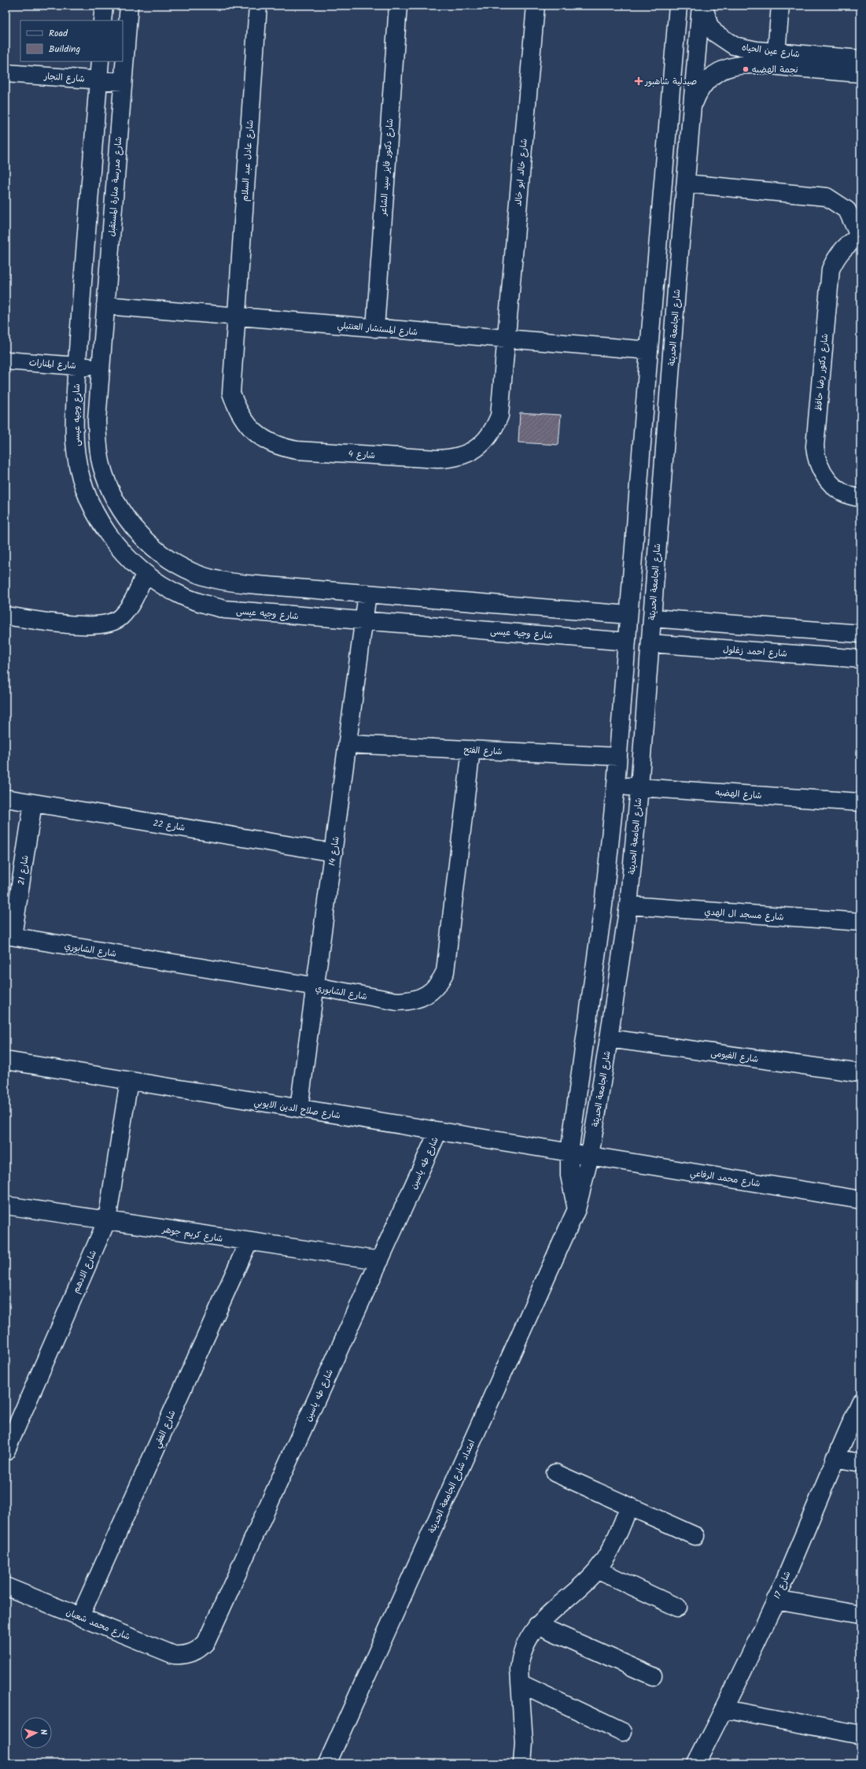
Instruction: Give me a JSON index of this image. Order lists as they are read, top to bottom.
{
  "streets": {
    "street": [
      "شارع عين الحياه",
      "شارع النجار",
      "شارع عادل عبد السلام",
      "شارع دكتور فايز سيد الشاعر",
      "شارع خالد ابو خالد",
      "شارع مدرسة منارة المستقبل",
      "شارع الجامعة الحديثة",
      "شارع المستشار العنتبلي",
      "شارع المنارات",
      "شارع دكتور رضا حافظ",
      "شارع وجيه عيسى",
      "شارع 4",
      "شارع احمد زغلول",
      "شارع الفتح",
      "شارع الهضبه",
      "شارع 22",
      "شارع 14",
      "شارع 21",
      "شارع مسجد ال الهدي",
      "شارع الشابوري",
      "شارع الفيومى",
      "شارع صلاح الدين الايوبي",
      "شارع طه ياسين",
      "شارع محمد الرفاعي",
      "شارع كريم جوهر",
      "شارع الادهم",
      "شارع الفقي",
      "امتداد شارع الجامعة الحديثة",
      "شارع 17",
      "شارع محمد شعبان"
    ]
  },
  "crossings": [
    ["شارع عين الحياه", "شارع الجامعة الحديثة"],
    ["شارع النجار", "شارع مدرسة منارة المستقبل"],
    ["شارع عادل عبد السلام", "شارع المستشار العنتبلي"],
    ["شارع عادل عبد السلام", "شارع 4"],
    ["شارع دكتور فايز سيد الشاعر", "شارع المستشار العنتبلي"],
    ["شارع خالد ابو خالد", "شارع المستشار العنتبلي"],
    ["شارع خالد ابو خالد", "شارع 4"],
    ["شارع مدرسة منارة المستقبل", "شارع المستشار العنتبلي"],
    ["شارع مدرسة منارة المستقبل", "شارع المنارات"],
    ["شارع الجامعة الحديثة", "شارع احمد زغلول"],
    ["شارع الجامعة الحديثة", "شارع الهضبه"],
    ["شارع الجامعة الحديثة", "شارع مسجد ال الهدي"],
    ["شارع الجامعة الحديثة", "شارع الفيومى"],
    ["شارع الجامعة الحديثة", "شارع صلاح الدين الايوبي"],
    ["شارع الجامعة الحديثة", "شارع محمد الرفاعي"],
    ["شارع الجامعة الحديثة", "امتداد شارع الجامعة الحديثة"],
    ["شارع المستشار العنتبلي", "شارع 4"],
    ["شارع المنارات", "شارع وجيه عيسى"],
    ["شارع وجيه عيسى", "شارع 14"],
    ["شارع الفتح", "شارع 14"],
    ["شارع الفتح", "شارع الشابوري"],
    ["شارع 22", "شارع 14"],
    ["شارع 22", "شارع 21"],
    ["شارع 14", "شارع الشابوري"],
    ["شارع 14", "شارع صلاح الدين الايوبي"],
    ["شارع 21", "شارع الشابوري"],
    ["شارع صلاح الدين الايوبي", "شارع طه ياسين"],
    ["شارع صلاح الدين الايوبي", "شارع محمد الرفاعي"],
    ["شارع صلاح الدين الايوبي", "شارع الادهم"],
    ["شارع طه ياسين", "شارع كريم جوهر"],
    ["شارع طه ياسين", "شارع محمد شعبان"],
    ["شارع كريم جوهر", "شارع الادهم"],
    ["شارع كريم جوهر", "شارع الفقي"],
    ["شارع الفقي", "شارع محمد شعبان"]
  ],
  "places": {
    "other": ["نجمة الهضبه"],
    "health": ["صيدلية شاهبور"]
  },
  "legend": ["Road", "Building"],
  "north": "right"
}
